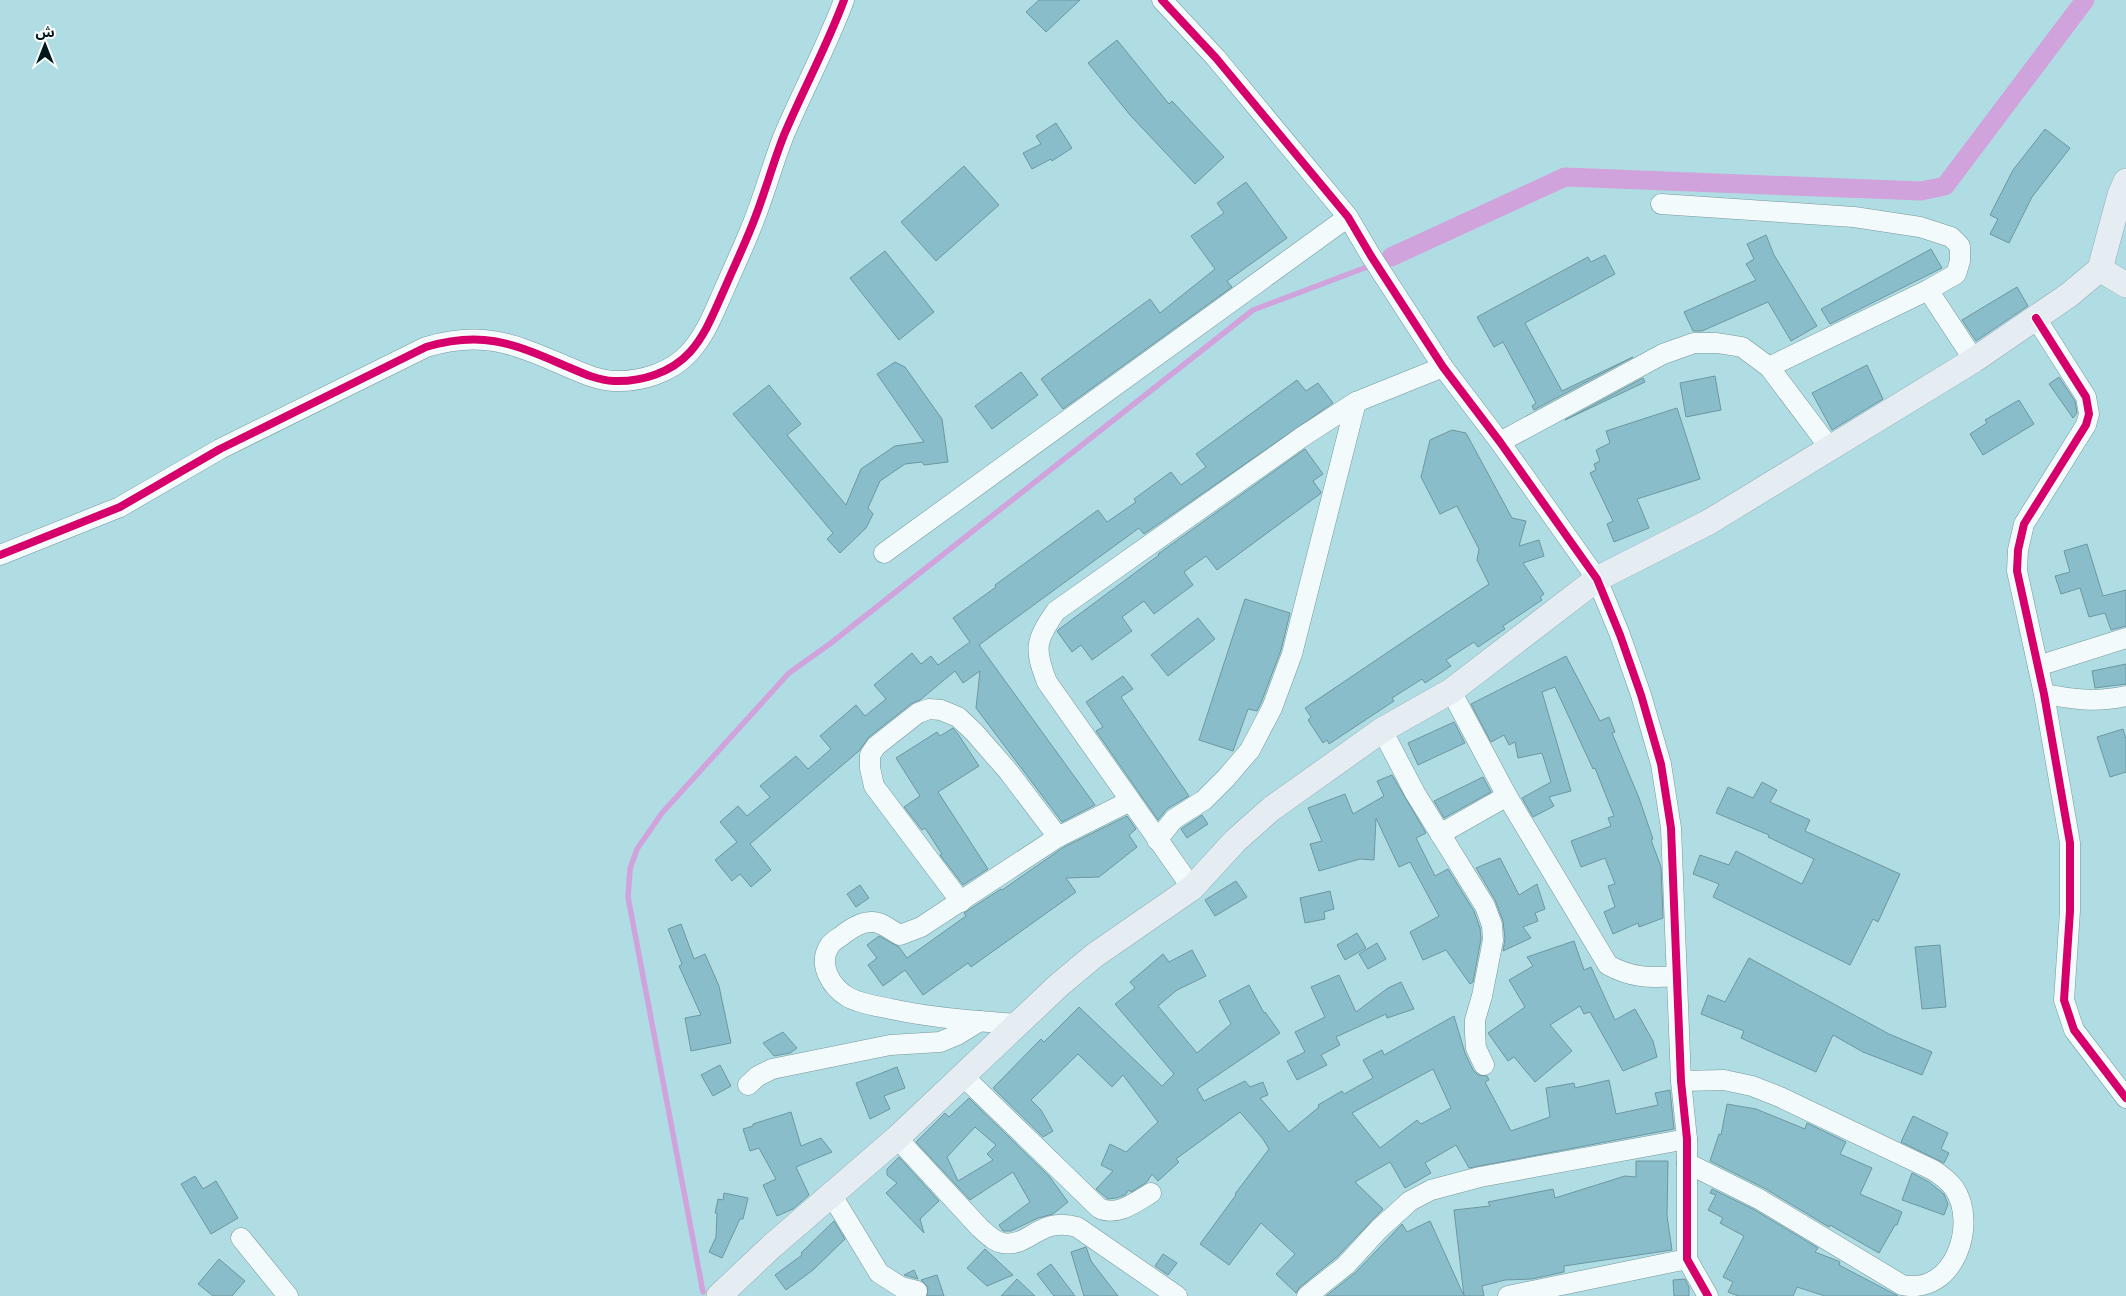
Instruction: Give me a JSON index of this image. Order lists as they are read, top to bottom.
{
  "north": "top"
}
